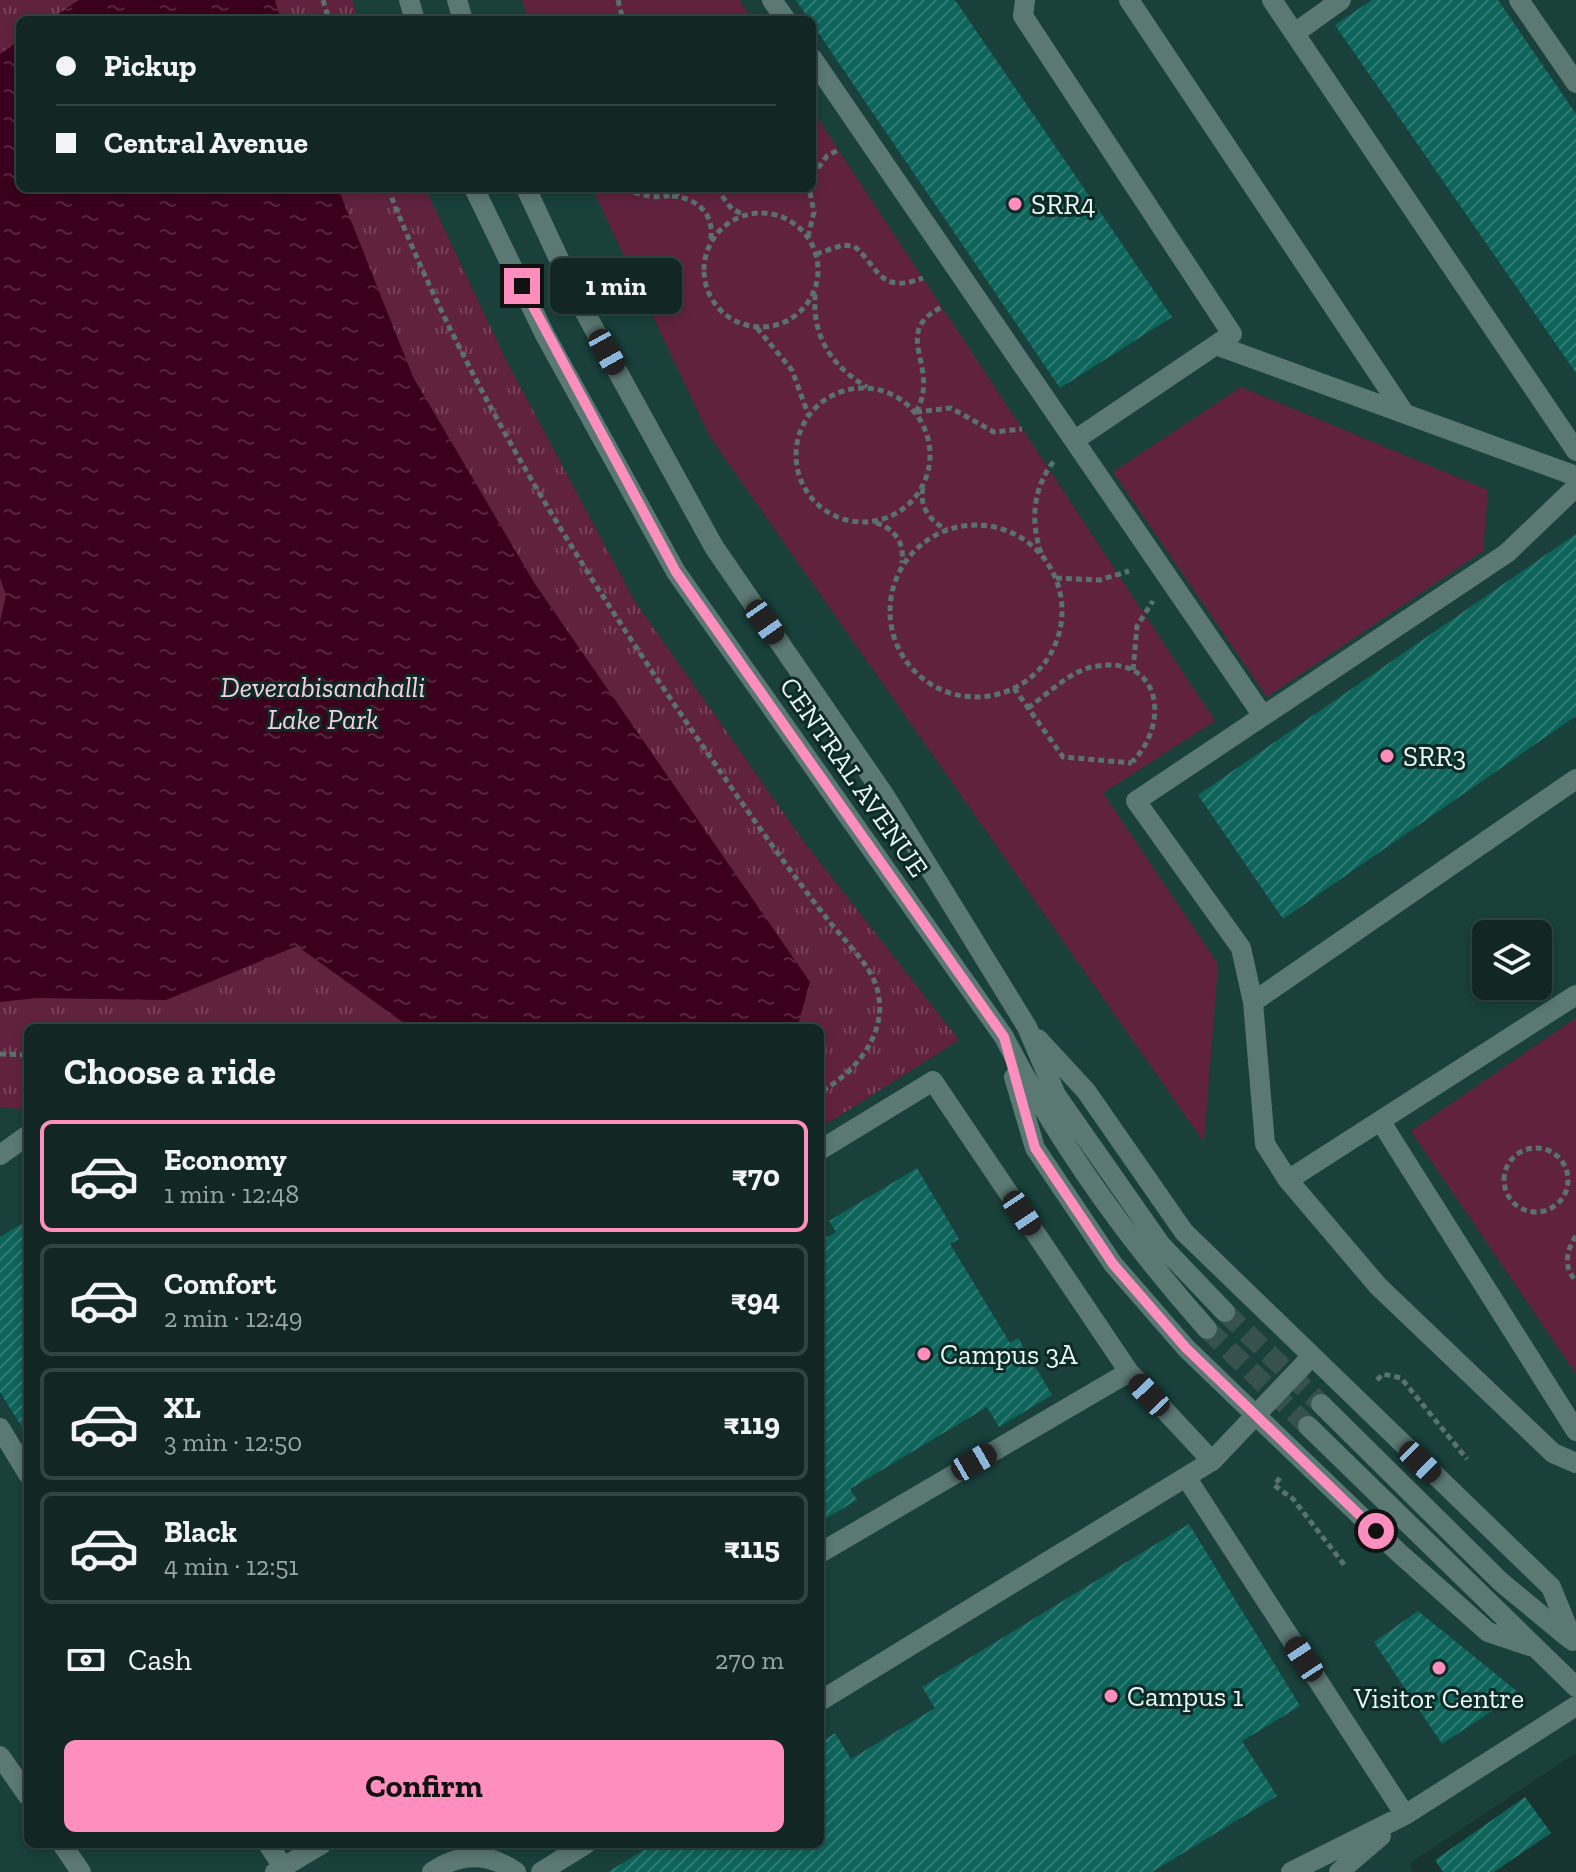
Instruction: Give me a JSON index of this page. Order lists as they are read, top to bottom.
{
  "streets": {
    "street": ["CENTRAL AVENUE"]
  },
  "parks": ["Deverabisanahalli Lake Park"],
  "places": [
    "SRR4",
    "SRR3",
    "Campus 3A",
    "Visitor Centre",
    "Campus 1"
  ],
  "page": {
    "banner": ["Pickup", "Central Avenue"],
    "bubble": "1 min",
    "heading": "Choose a ride",
    "list": [
      {
        "name": "Economy",
        "note": "1 min · 12:48",
        "value": "₹70"
      },
      {
        "name": "Comfort",
        "note": "2 min · 12:49",
        "value": "₹94"
      },
      {
        "name": "XL",
        "note": "3 min · 12:50",
        "value": "₹119"
      },
      {
        "name": "Black",
        "note": "4 min · 12:51",
        "value": "₹115"
      }
    ],
    "pay": ["Cash", "270 m"],
    "buttons": "Confirm"
  }
}
